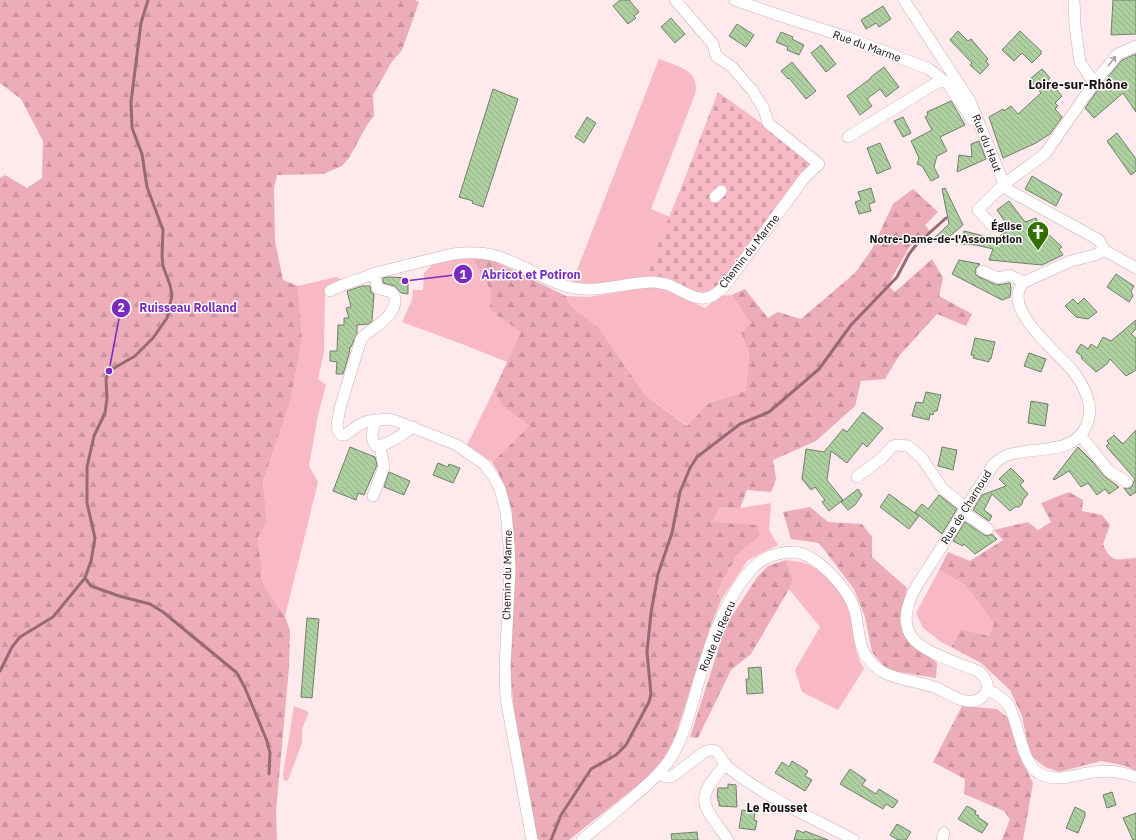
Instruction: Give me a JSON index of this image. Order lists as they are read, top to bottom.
{
  "streets": {
    "street": [
      "Rue du Marme",
      "Rue du Haut",
      "Chemin du Marme",
      "Rue de Charnoud",
      "Route du Recru"
    ]
  },
  "crossings": [
    ["Rue du Marme", "Rue du Haut"],
    ["Rue de Charnoud", "Route du Recru"]
  ],
  "districts": ["Loire-sur-Rhône", "Le Rousset"],
  "places": {
    "church": ["Église Notre-Dame-de-l'Assomption"],
    "other": ["Abricot et Potiron", "Ruisseau Rolland"]
  }
}
